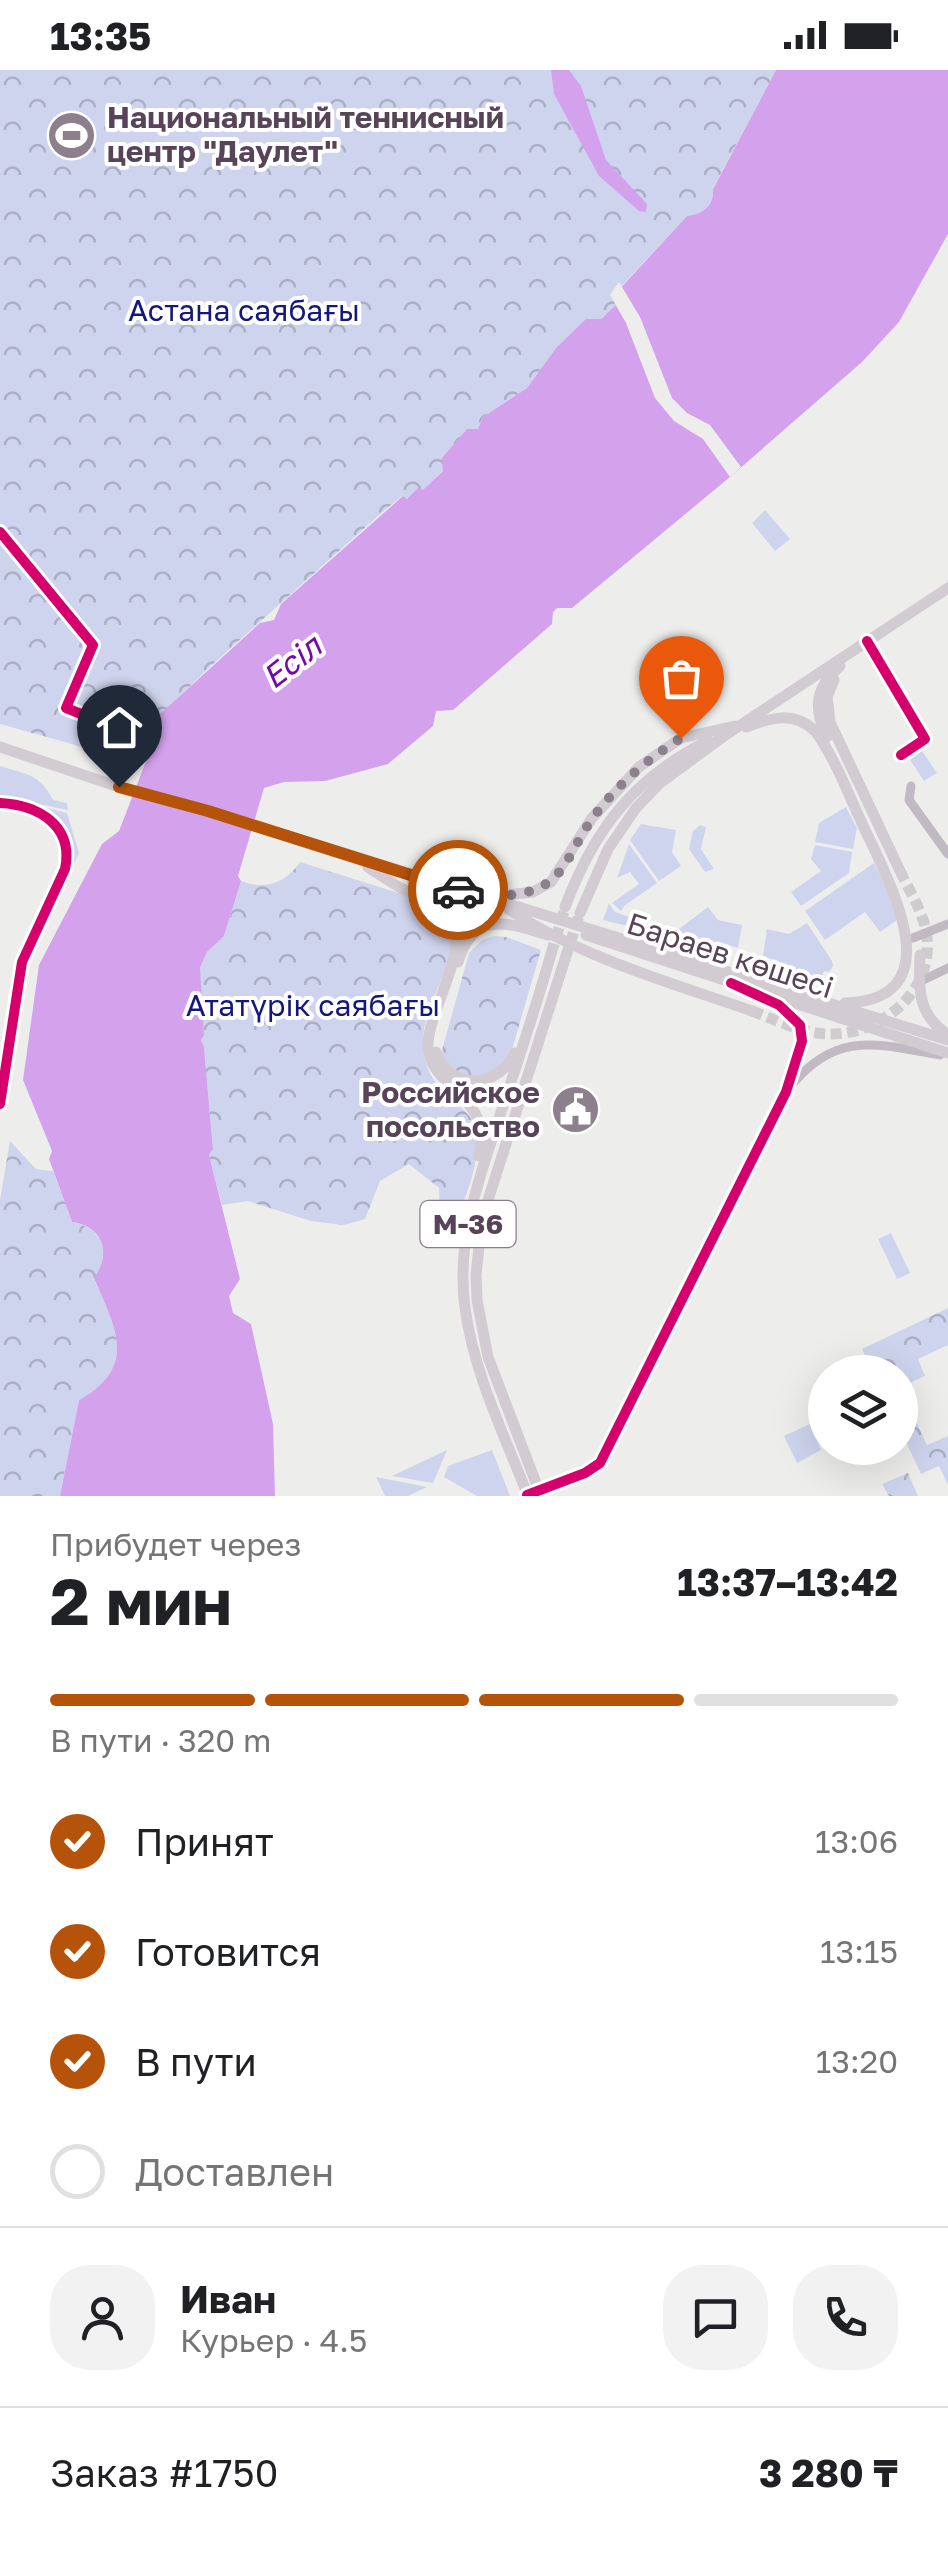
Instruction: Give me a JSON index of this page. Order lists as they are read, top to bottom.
{
  "streets": {
    "main road": ["Бараев көшесі", "M-36"]
  },
  "water": ["Есіл"],
  "parks": ["Астана саябағы", "Ататүрік саябағы"],
  "places": {
    "sports": ["Национальный теннисный центр \"Даулет\""],
    "public building": ["Российское посольство"]
  },
  "page": {
    "status": "13:35",
    "heading": ["2 мин", "Прибудет через", "13:37–13:42"],
    "panel": [
      "Иван",
      "Курьер · 4.5",
      "Заказ #1750",
      "3 280 ₸"
    ],
    "bar": "В пути · 320 m",
    "list": [
      ["Принят", "13:06"],
      ["Готовится", "13:15"],
      ["В пути", "13:20"],
      "Доставлен"
    ]
  }
}
